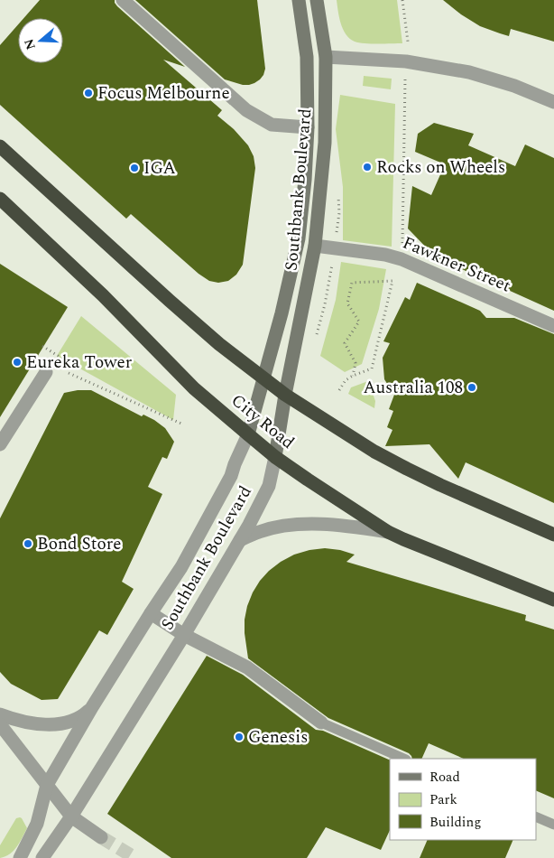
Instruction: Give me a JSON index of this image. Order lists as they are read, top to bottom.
{
  "streets": {
    "highway": ["City Road"],
    "main road": ["Southbank Boulevard"],
    "street": ["Fawkner Street"]
  },
  "crossings": [
    ["Southbank Boulevard", "Fawkner Street"],
    ["Southbank Boulevard", "City Road"]
  ],
  "places": [
    "Focus Melbourne",
    "Rocks on Wheels",
    "IGA",
    "Eureka Tower",
    "Australia 108",
    "Bond Store",
    "Genesis"
  ],
  "legend": ["Road", "Park", "Building"],
  "north": "left"
}
